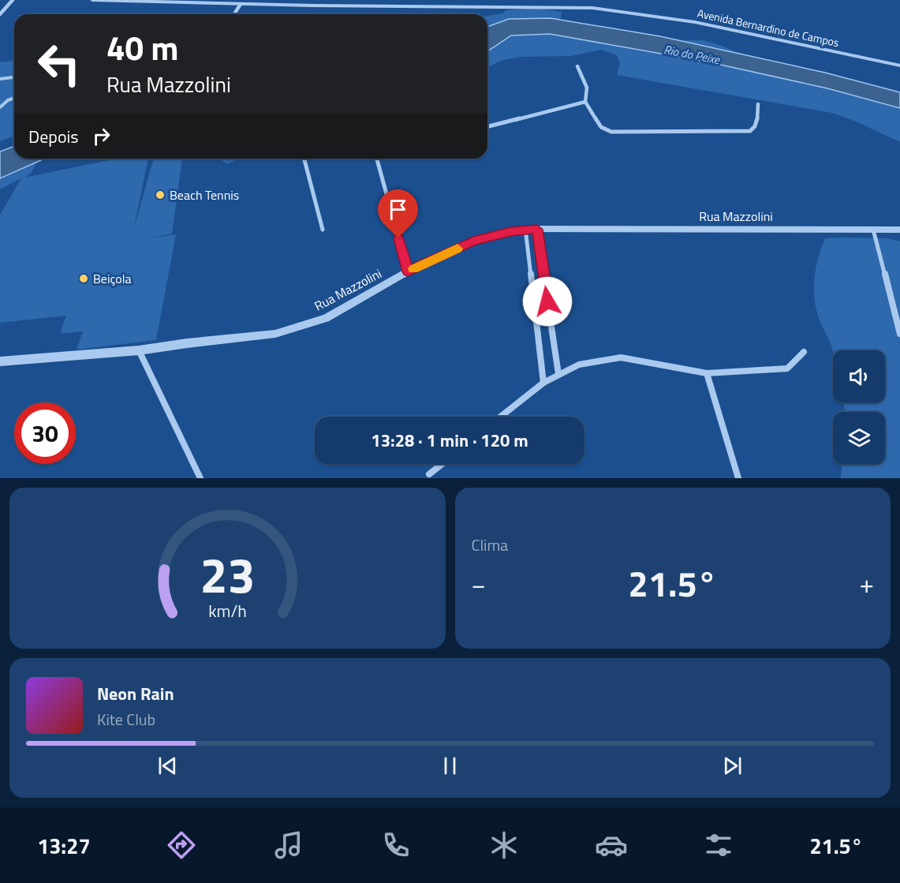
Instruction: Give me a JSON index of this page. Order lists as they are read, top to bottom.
{
  "streets": {
    "street": ["Avenida Bernardino de Campos", "Rua Mazzolini"]
  },
  "water": ["Rio do Peixe"],
  "places": ["Beach Tennis", "Beiçola"],
  "page": {
    "turn": ["40 m", "Rua Mazzolini"],
    "then": "Depois",
    "limit": "30",
    "trip": "13:28 · 1 min · 120 m",
    "tile": "Clima",
    "heat": ["−", "21.5°", "+"],
    "song": ["Neon Rain", "Kite Club"],
    "tabs": ["13:27", "21.5°"],
    "gauge": ["23", "km/h"]
  }
}
